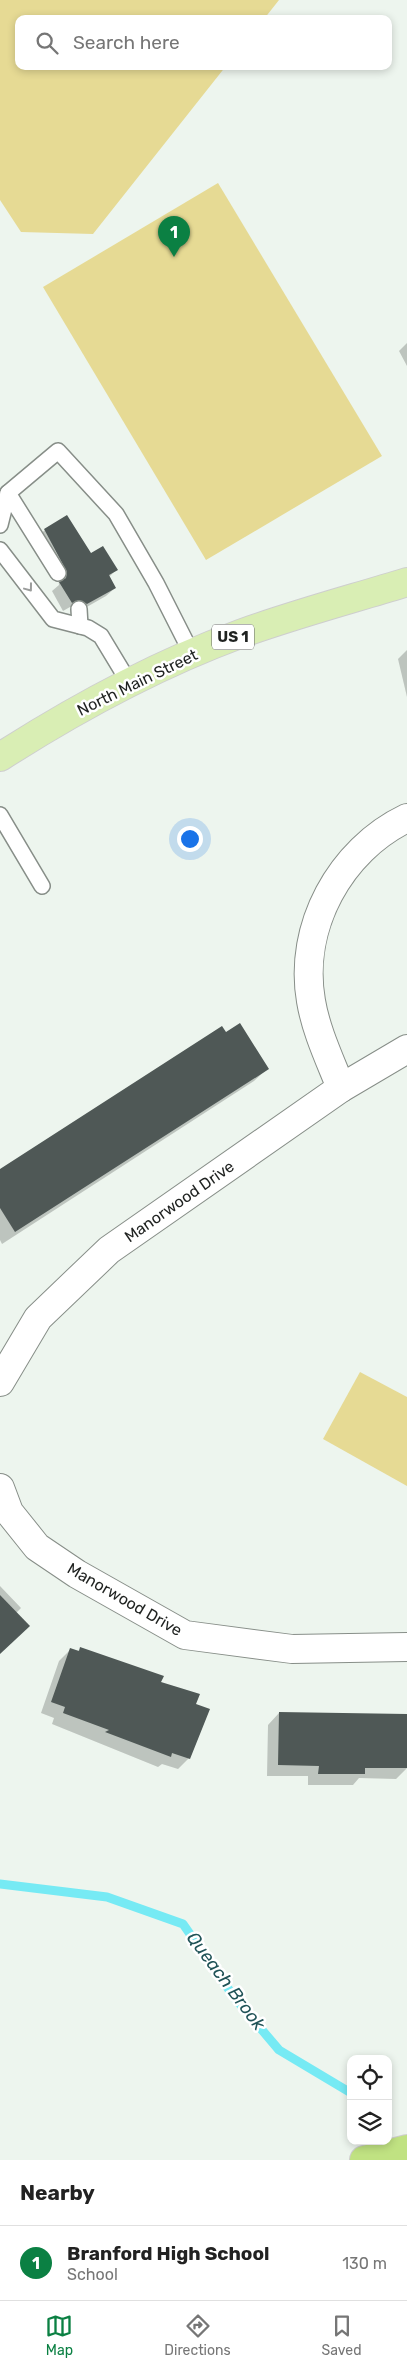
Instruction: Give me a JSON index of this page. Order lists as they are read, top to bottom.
{
  "streets": {
    "main road": ["US 1", "North Main Street"],
    "street": ["Manorwood Drive"]
  },
  "water": ["Queach Brook"],
  "page": {
    "search": "Search here",
    "pins": "1",
    "heading": "Nearby",
    "list": [
      {
        "mark": "1",
        "name": "Branford High School",
        "note": "School",
        "value": "130 m"
      }
    ],
    "nav": ["Map", "Directions", "Saved"]
  }
}
